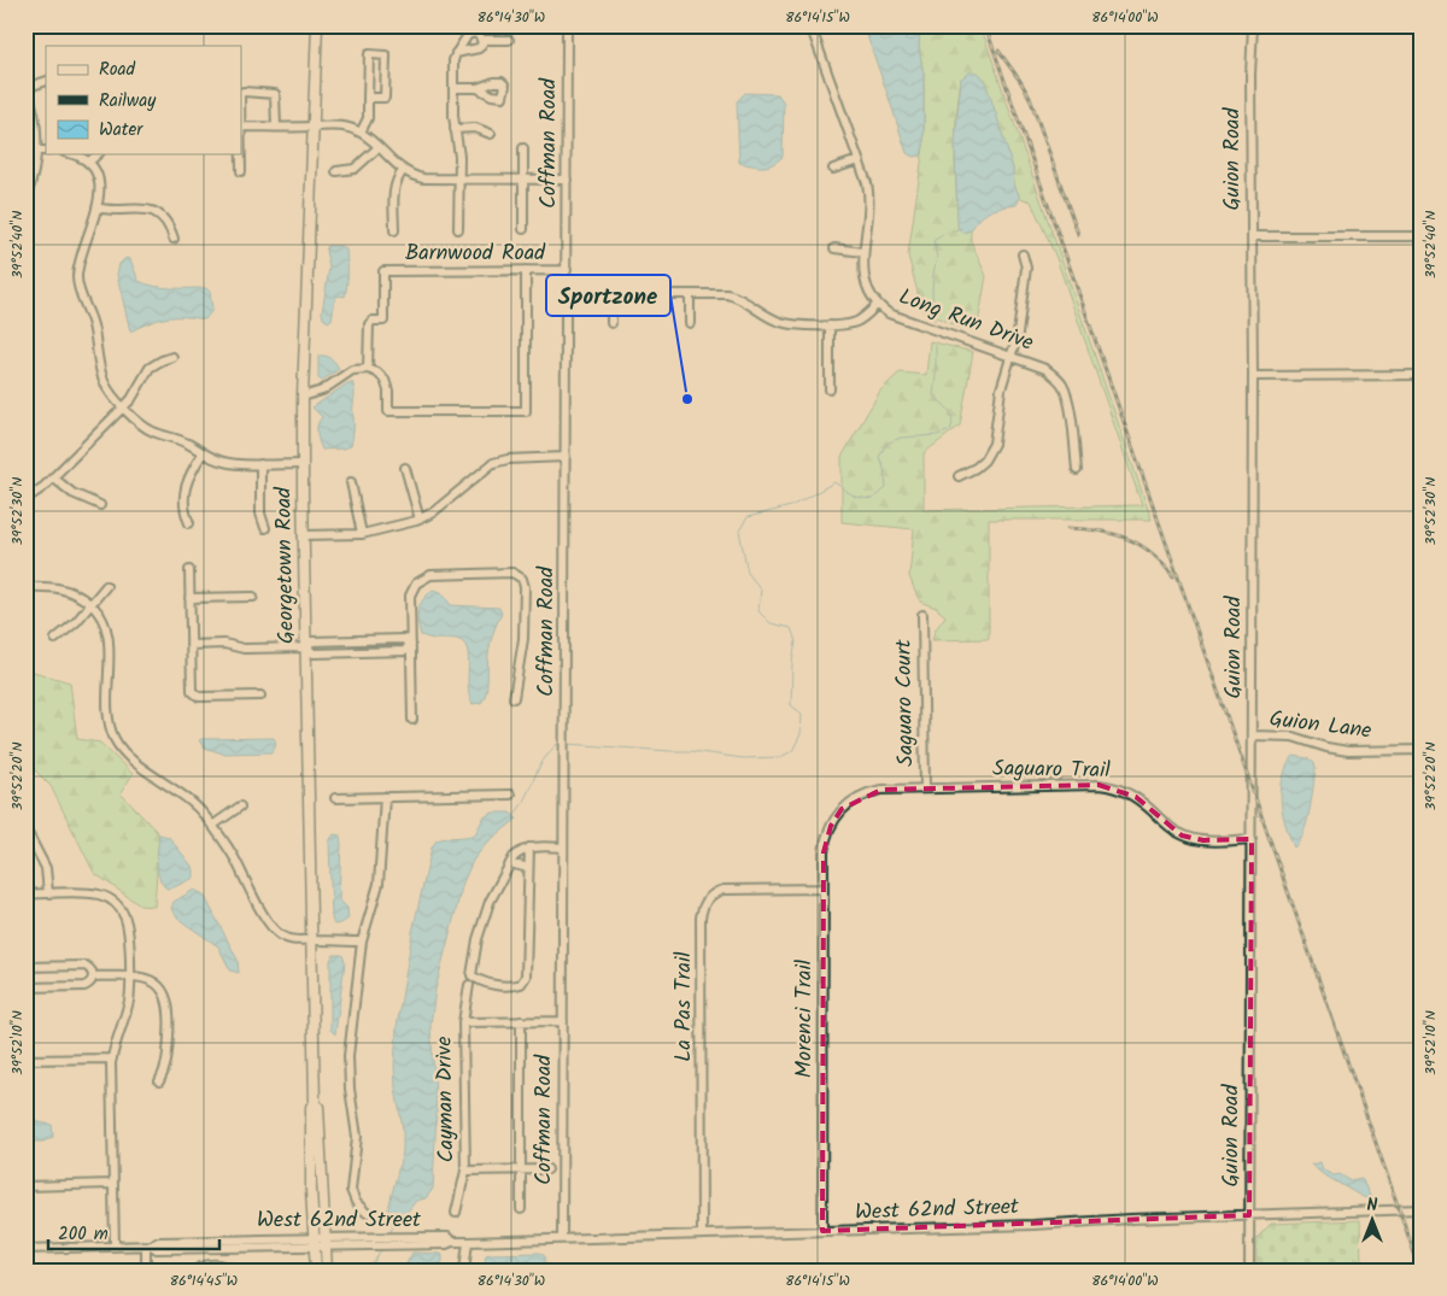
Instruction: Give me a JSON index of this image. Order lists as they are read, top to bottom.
{
  "streets": {
    "main road": ["Georgetown Road"],
    "street": [
      "Coffman Road",
      "Guion Road",
      "Barnwood Road",
      "Long Run Drive",
      "Saguaro Court",
      "Guion Lane",
      "Saguaro Trail",
      "La Pas Trail",
      "Morenci Trail",
      "Cayman Drive",
      "West 62nd Street"
    ]
  },
  "crossings": [
    ["Coffman Road", "Barnwood Road"],
    ["Coffman Road", "West 62nd Street"],
    ["Guion Road", "Guion Lane"],
    ["Guion Road", "Saguaro Trail"],
    ["Guion Road", "West 62nd Street"],
    ["Georgetown Road", "West 62nd Street"],
    ["Saguaro Court", "Saguaro Trail"],
    ["Saguaro Trail", "Morenci Trail"],
    ["La Pas Trail", "Morenci Trail"],
    ["La Pas Trail", "West 62nd Street"],
    ["Morenci Trail", "West 62nd Street"]
  ],
  "places": ["Sportzone"],
  "legend": ["Road", "Railway", "Water"],
  "scale_bar": "200 m",
  "north": "top",
  "coordinates": [
    "86°14'30\"W",
    "86°14'15\"W",
    "86°14'00\"W",
    "39°52'40\"N",
    "39°52'30\"N",
    "39°52'20\"N",
    "39°52'10\"N",
    "86°14'45\"W"
  ]
}
